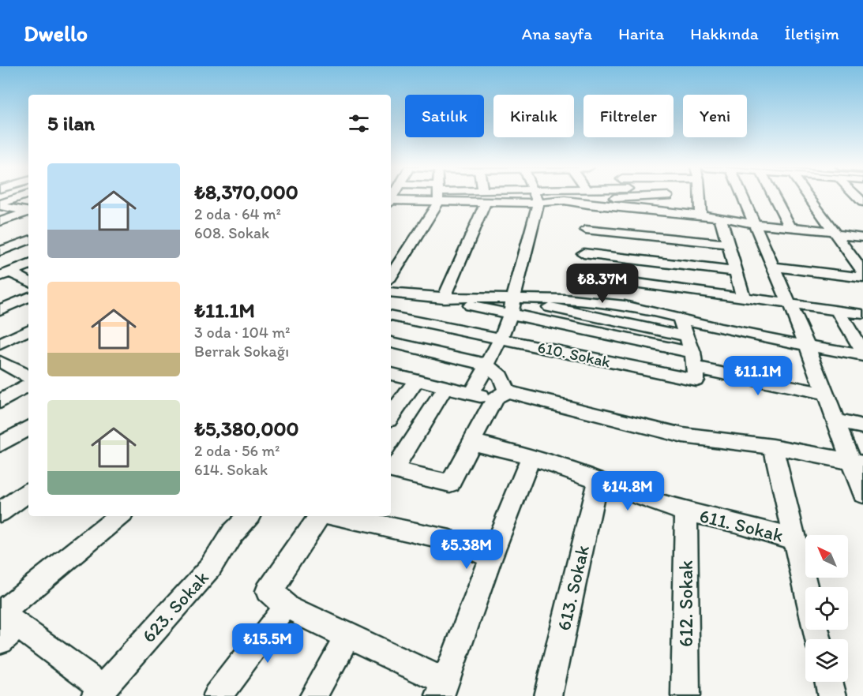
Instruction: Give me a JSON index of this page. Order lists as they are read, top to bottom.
{
  "streets": {
    "street": [
      "610. Sokak",
      "611. Sokak",
      "613. Sokak",
      "612. Sokak",
      "623. Sokak"
    ]
  },
  "crossings": [
    ["611. Sokak", "613. Sokak"],
    ["611. Sokak", "612. Sokak"]
  ],
  "north": "top left",
  "page": {
    "header": "Dwello",
    "nav": [
      "Ana sayfa",
      "Harita",
      "Hakkında",
      "İletişim"
    ],
    "chip": [
      "Satılık",
      "Kiralık",
      "Filtreler",
      "Yeni"
    ],
    "heading": "5 ilan",
    "list": [
      {
        "name": "₺8,370,000",
        "note": "2 oda · 64 m² · 608. Sokak"
      },
      {
        "name": "₺11.1M",
        "note": "3 oda · 104 m² · Berrak Sokağı"
      },
      {
        "name": "₺5,380,000",
        "note": "2 oda · 56 m² · 614. Sokak"
      }
    ],
    "price": [
      "₺8.37M",
      "₺11.1M",
      "₺14.8M",
      "₺5.38M",
      "₺15.5M"
    ]
  }
}
